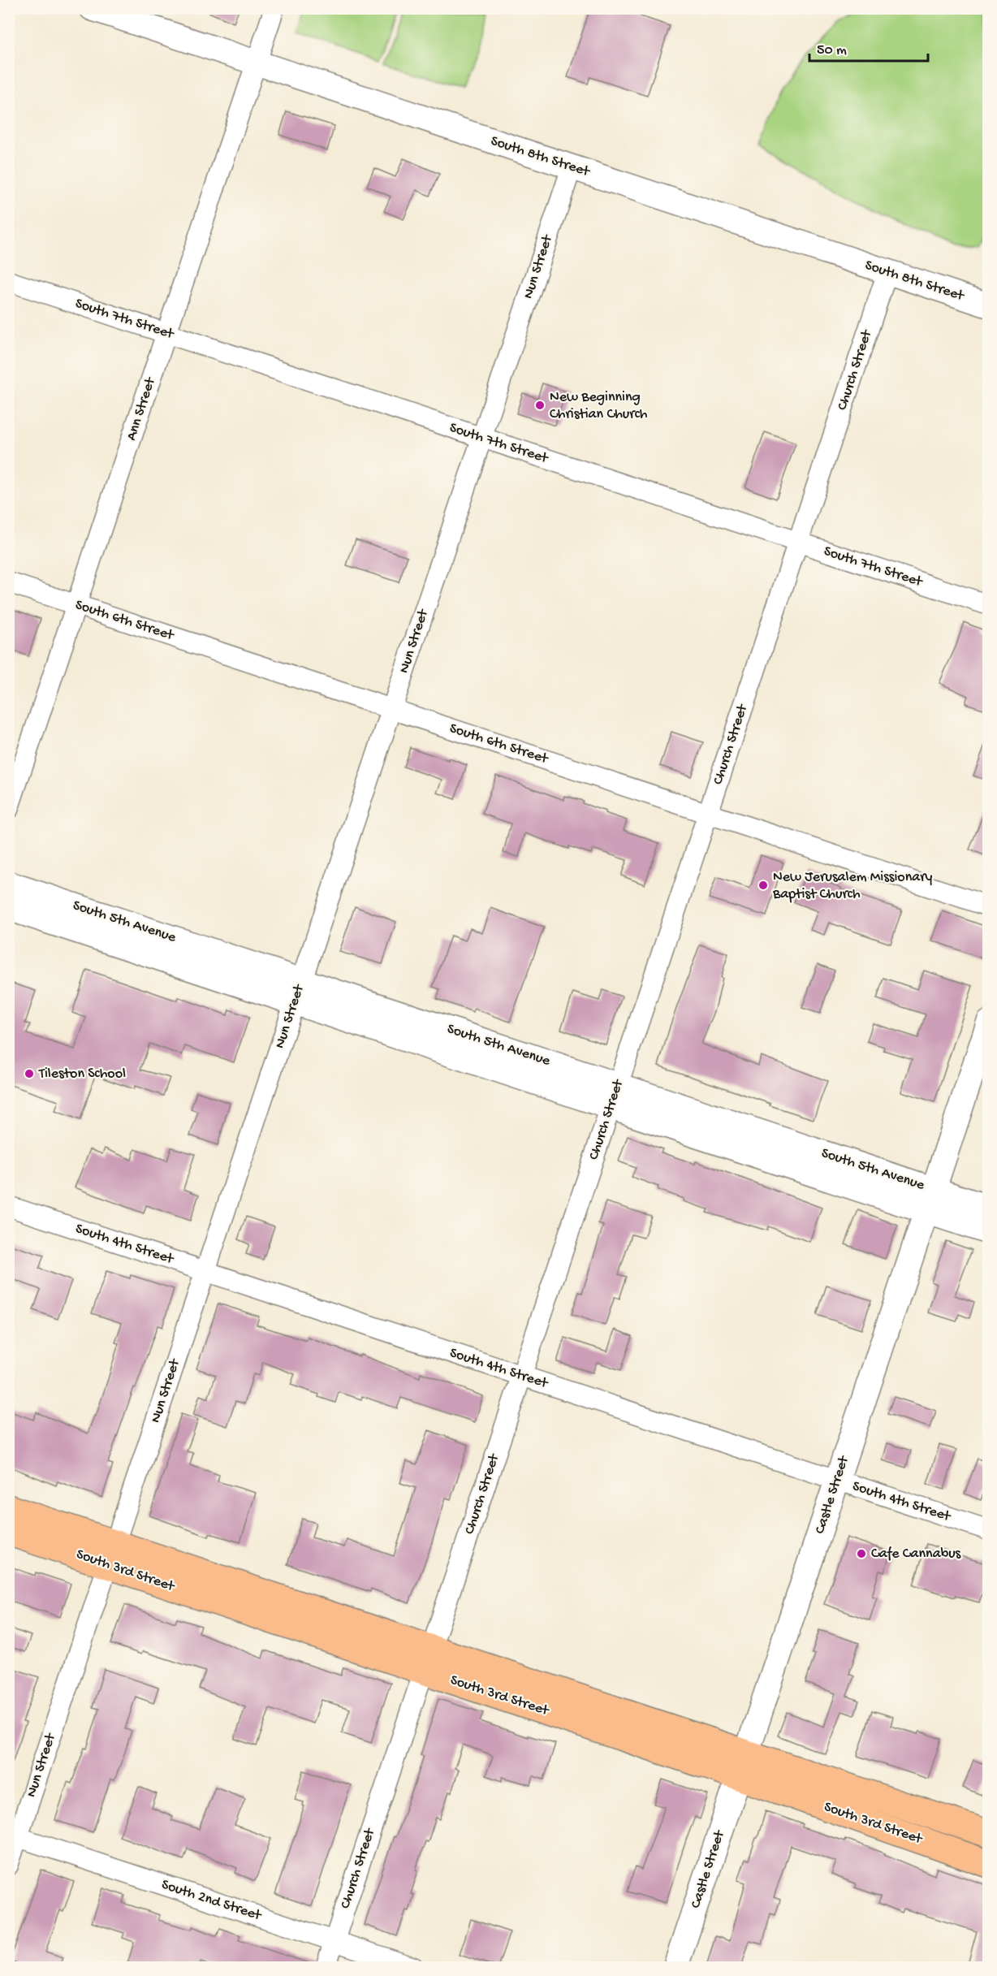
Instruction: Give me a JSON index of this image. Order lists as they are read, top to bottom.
{
  "streets": {
    "main road": ["South 3rd Street"],
    "street": [
      "South 8th Street",
      "Nun Street",
      "South 7th Street",
      "Church Street",
      "Ann Street",
      "South 6th Street",
      "South 5th Avenue",
      "South 4th Street",
      "Castle Street",
      "South 2nd Street"
    ]
  },
  "crossings": [
    ["South 8th Street", "Nun Street"],
    ["South 8th Street", "Church Street"],
    ["South 8th Street", "Ann Street"],
    ["Nun Street", "South 7th Street"],
    ["Nun Street", "South 6th Street"],
    ["Nun Street", "South 5th Avenue"],
    ["Nun Street", "South 4th Street"],
    ["Nun Street", "South 3rd Street"],
    ["Nun Street", "South 2nd Street"],
    ["South 7th Street", "Church Street"],
    ["South 7th Street", "Ann Street"],
    ["Church Street", "South 6th Street"],
    ["Church Street", "South 5th Avenue"],
    ["Church Street", "South 4th Street"],
    ["Church Street", "South 3rd Street"],
    ["Church Street", "South 2nd Street"],
    ["Ann Street", "South 6th Street"],
    ["South 5th Avenue", "Castle Street"],
    ["South 4th Street", "Castle Street"],
    ["Castle Street", "South 3rd Street"]
  ],
  "places": [
    "New Beginning Christian Church",
    "New Jerusalem Missionary Baptist Church",
    "Tileston School",
    "Cafe Cannabus"
  ],
  "scale_bar": "50 m"
}
